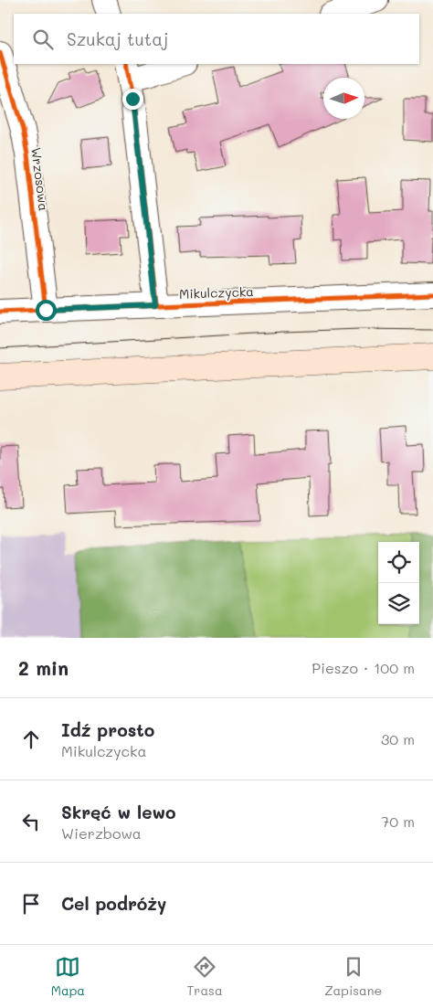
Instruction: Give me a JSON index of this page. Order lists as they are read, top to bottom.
{
  "streets": {
    "street": ["Wrzosowa", "Mikulczycka"]
  },
  "crossings": [
    ["Wrzosowa", "Mikulczycka"]
  ],
  "north": "right",
  "page": {
    "search": "Szukaj tutaj",
    "heading": ["2 min", "Pieszo · 100 m"],
    "list": [
      ["Idź prosto", "Mikulczycka", "30 m"],
      ["Skręć w lewo", "Wierzbowa", "70 m"],
      "Cel podróży"
    ],
    "nav": ["Mapa", "Trasa", "Zapisane"]
  }
}
